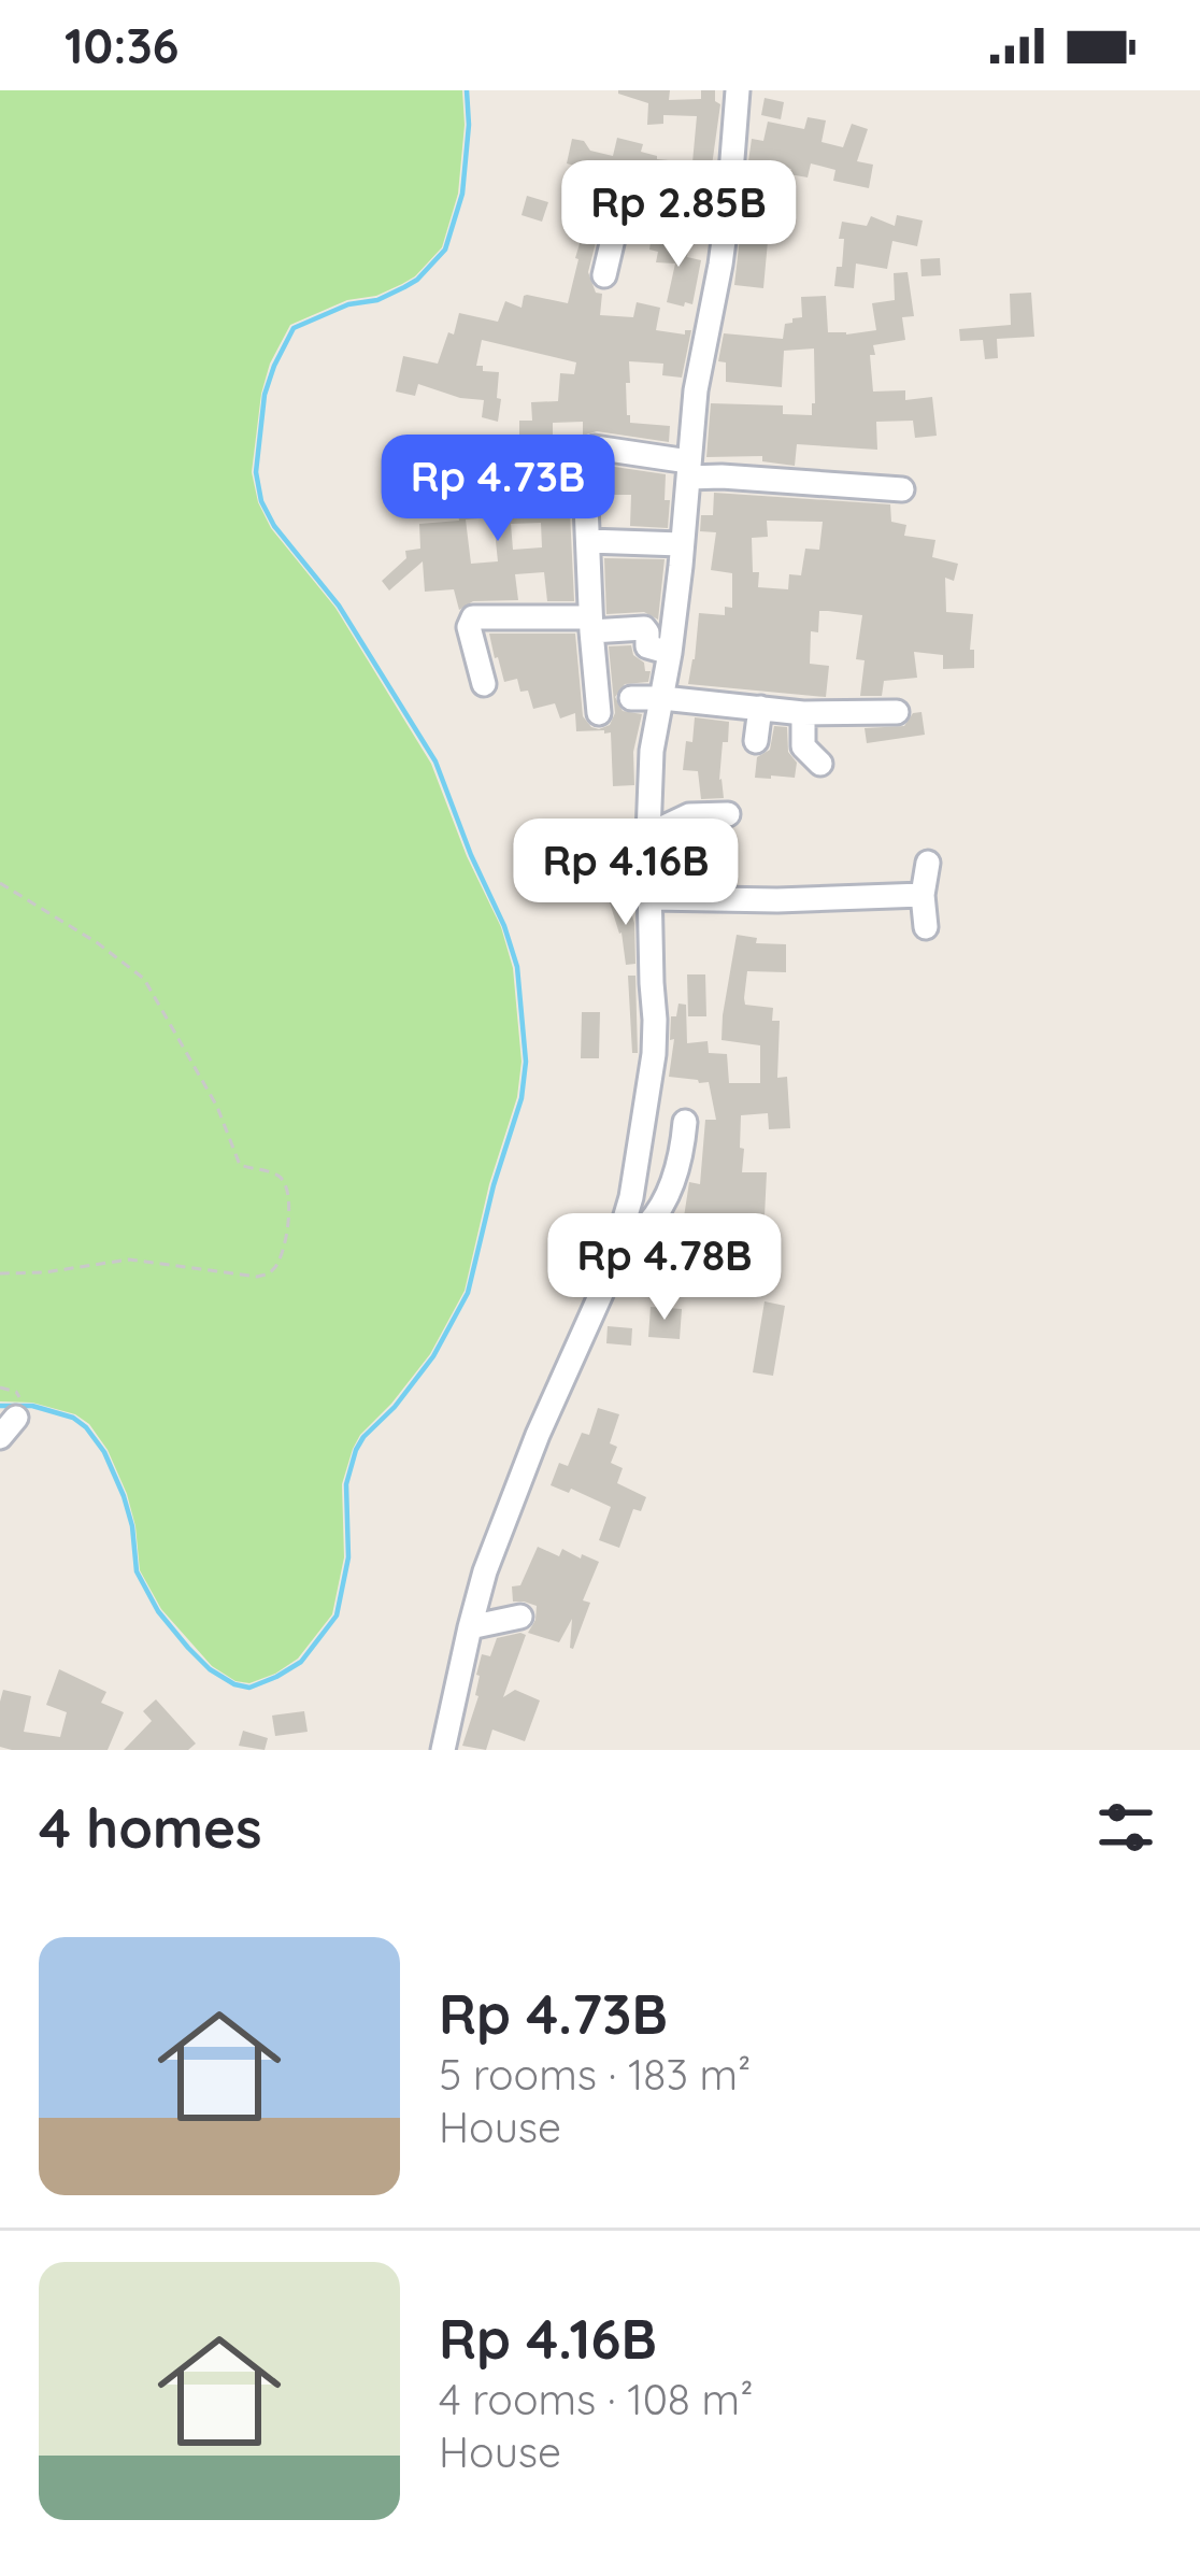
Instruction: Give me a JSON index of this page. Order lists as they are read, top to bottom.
{
  "page": {
    "status": "10:36",
    "price": [
      "Rp 2.85B",
      "Rp 4.73B",
      "Rp 4.16B",
      "Rp 4.78B"
    ],
    "heading": "4 homes",
    "list": [
      {
        "name": "Rp 4.73B",
        "note": "5 rooms · 183 m² · House"
      },
      {
        "name": "Rp 4.16B",
        "note": "4 rooms · 108 m² · House"
      }
    ]
  }
}
